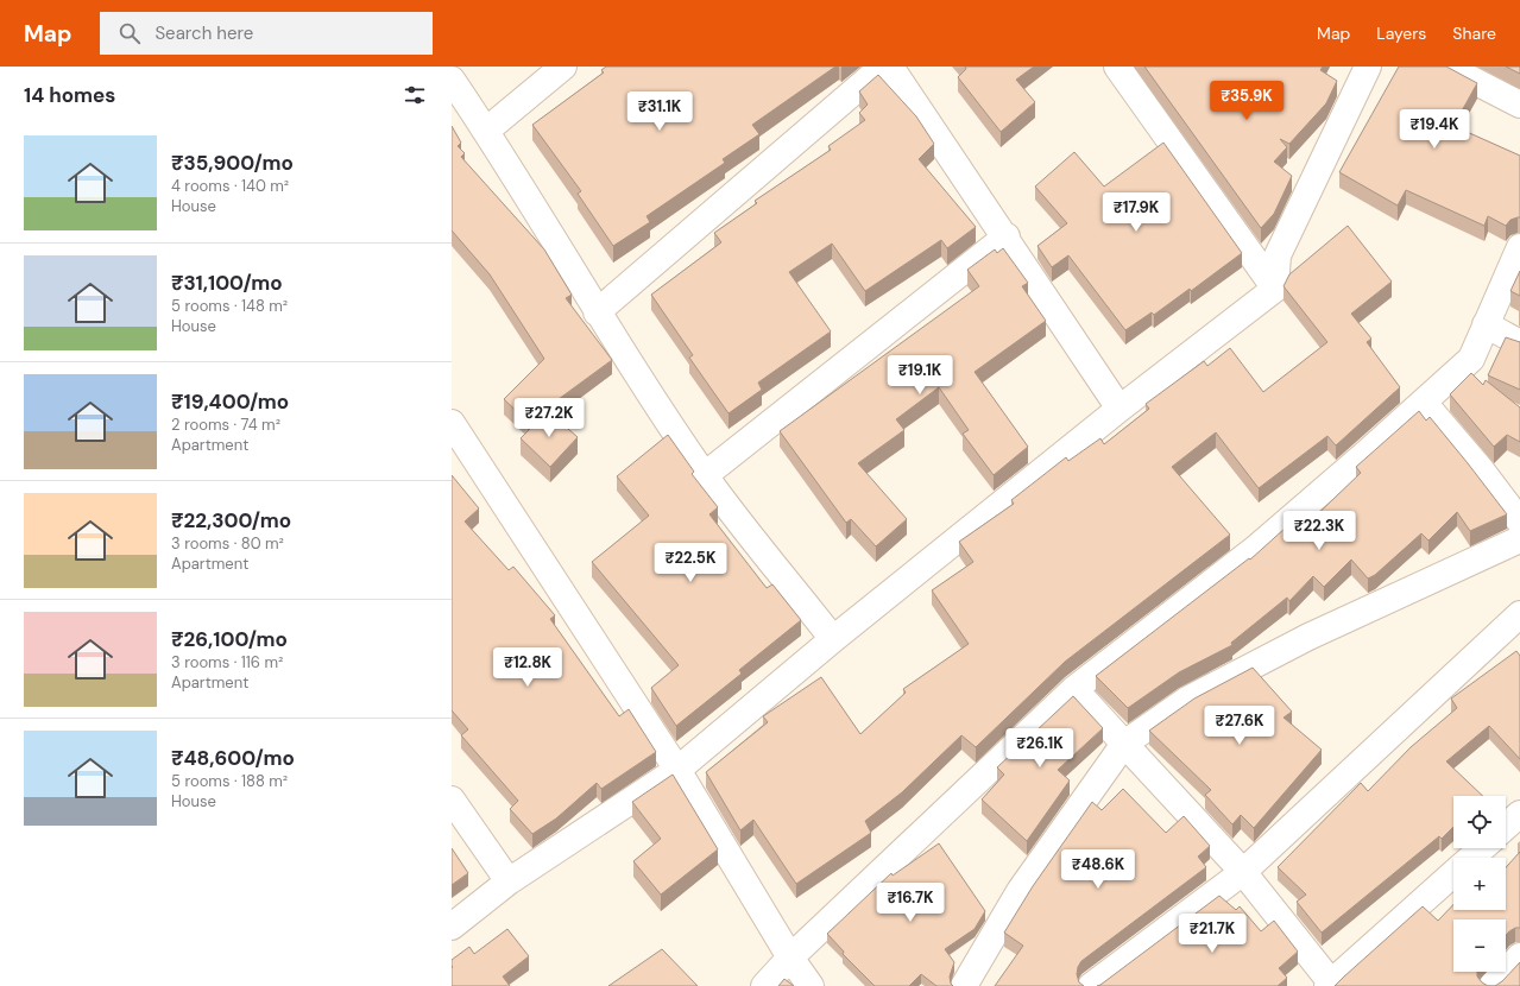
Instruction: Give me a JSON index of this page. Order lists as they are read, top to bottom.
{
  "page": {
    "header": "Map",
    "search": "Search here",
    "nav": ["Map", "Layers", "Share"],
    "heading": "14 homes",
    "price": [
      "₹35.9K",
      "₹31.1K",
      "₹19.4K",
      "₹17.9K",
      "₹19.1K",
      "₹27.2K",
      "₹22.3K",
      "₹22.5K",
      "₹12.8K",
      "₹27.6K",
      "₹26.1K",
      "₹48.6K",
      "₹16.7K",
      "₹21.7K"
    ],
    "list": [
      {
        "name": "₹35,900/mo",
        "note": "4 rooms · 140 m² · House"
      },
      {
        "name": "₹31,100/mo",
        "note": "5 rooms · 148 m² · House"
      },
      {
        "name": "₹19,400/mo",
        "note": "2 rooms · 74 m² · Apartment"
      },
      {
        "name": "₹22,300/mo",
        "note": "3 rooms · 80 m² · Apartment"
      },
      {
        "name": "₹26,100/mo",
        "note": "3 rooms · 116 m² · Apartment"
      },
      {
        "name": "₹48,600/mo",
        "note": "5 rooms · 188 m² · House"
      }
    ],
    "map_buttons": ["+", "−"]
  }
}
